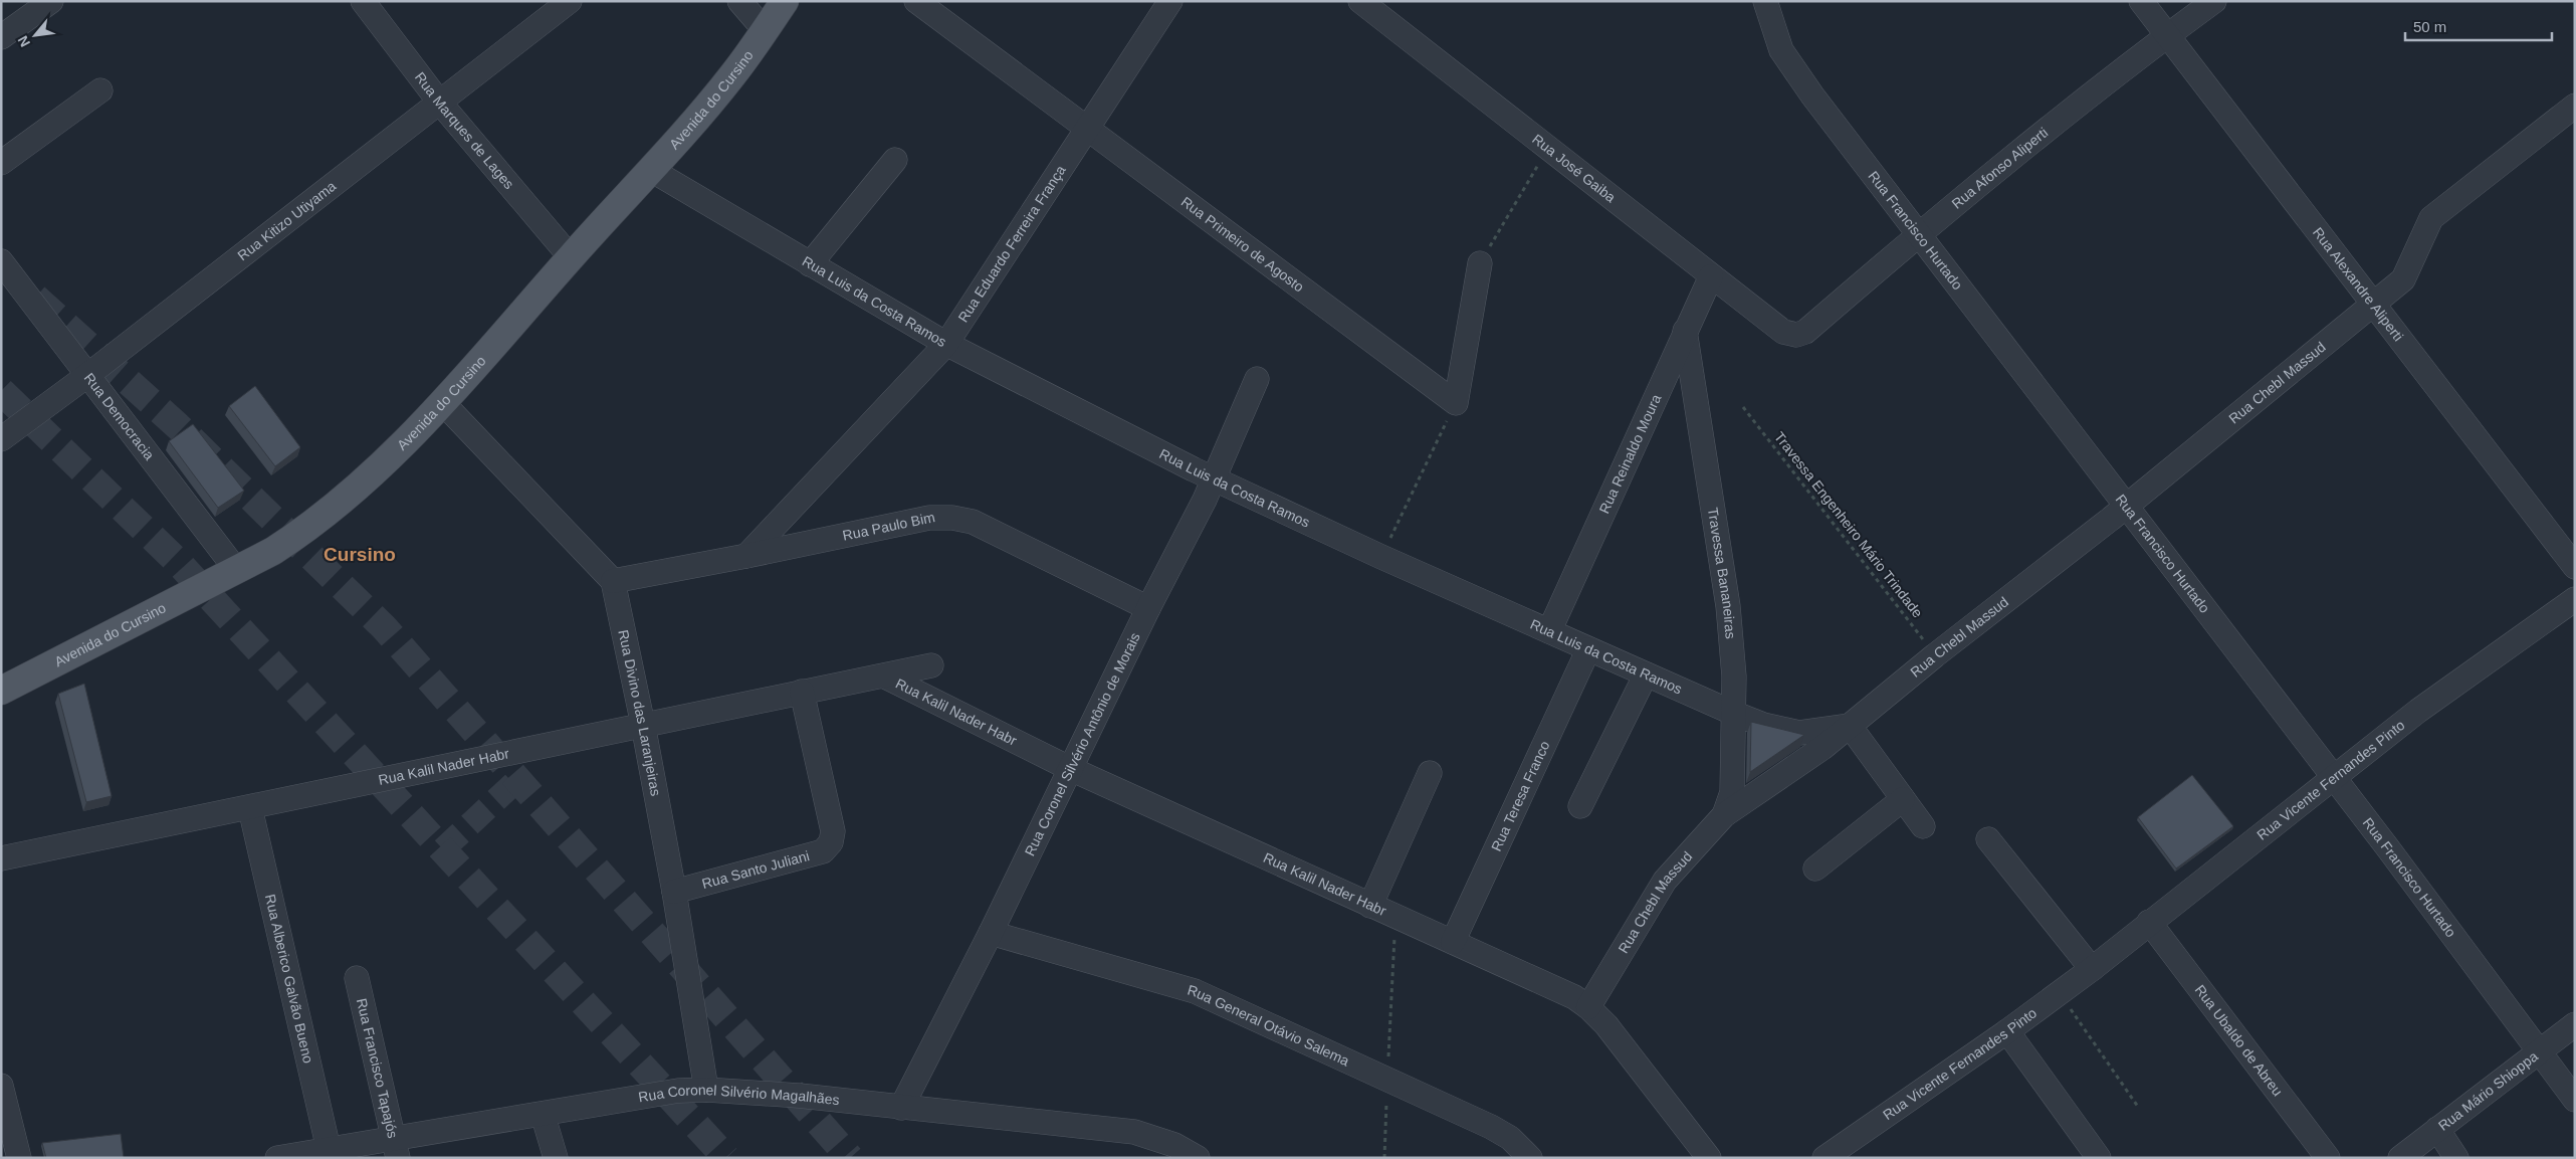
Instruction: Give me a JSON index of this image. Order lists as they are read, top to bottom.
{
  "streets": {
    "main road": ["Avenida do Cursino"],
    "street": [
      "Rua Marques de Lages",
      "Rua Afonso Aliperti",
      "Rua José Gaiba",
      "Rua Kitizo Utiyama",
      "Rua Francisco Hurtado",
      "Rua Primeiro de Agosto",
      "Rua Eduardo Ferreira França",
      "Rua Alexandre Aliperti",
      "Rua Luis da Costa Ramos",
      "Rua Chebl Massud",
      "Rua Democracia",
      "Rua Reinaldo Moura",
      "Rua Paulo Bim",
      "Travessa Bananeiras",
      "Rua Kalil Nader Habr",
      "Rua Divino das Laranjeiras",
      "Rua Coronel Silvério Antônio de Morais",
      "Rua Vicente Fernandes Pinto",
      "Rua Teresa Franco",
      "Rua Santo Juliani",
      "Rua Alberico Galvão Bueno",
      "Rua General Otávio Salema",
      "Rua Ubaldo de Abreu",
      "Rua Francisco Tapajós",
      "Rua Mário Shioppa",
      "Rua Coronel Silvério Magalhães"
    ],
    "path": ["Travessa Engenheiro Mário Trindade"]
  },
  "crossings": [
    ["Avenida do Cursino", "Rua Marques de Lages"],
    ["Avenida do Cursino", "Rua Luis da Costa Ramos"],
    ["Avenida do Cursino", "Rua Democracia"],
    ["Rua Marques de Lages", "Rua Kitizo Utiyama"],
    ["Rua Afonso Aliperti", "Rua José Gaiba"],
    ["Rua Afonso Aliperti", "Rua Francisco Hurtado"],
    ["Rua Afonso Aliperti", "Rua Alexandre Aliperti"],
    ["Rua José Gaiba", "Rua Reinaldo Moura"],
    ["Rua Kitizo Utiyama", "Rua Democracia"],
    ["Rua Francisco Hurtado", "Rua Chebl Massud"],
    ["Rua Francisco Hurtado", "Rua Vicente Fernandes Pinto"],
    ["Rua Francisco Hurtado", "Rua Mário Shioppa"],
    ["Rua Primeiro de Agosto", "Rua Eduardo Ferreira França"],
    ["Rua Eduardo Ferreira França", "Rua Luis da Costa Ramos"],
    ["Rua Eduardo Ferreira França", "Rua Paulo Bim"],
    ["Rua Alexandre Aliperti", "Rua Chebl Massud"],
    ["Rua Luis da Costa Ramos", "Rua Chebl Massud"],
    ["Rua Luis da Costa Ramos", "Rua Reinaldo Moura"],
    ["Rua Luis da Costa Ramos", "Travessa Bananeiras"],
    ["Rua Luis da Costa Ramos", "Rua Coronel Silvério Antônio de Morais"],
    ["Rua Luis da Costa Ramos", "Rua Teresa Franco"],
    ["Rua Chebl Massud", "Travessa Engenheiro Mário Trindade"],
    ["Rua Chebl Massud", "Travessa Bananeiras"],
    ["Rua Chebl Massud", "Rua Kalil Nader Habr"],
    ["Rua Reinaldo Moura", "Travessa Bananeiras"],
    ["Rua Paulo Bim", "Rua Divino das Laranjeiras"],
    ["Rua Paulo Bim", "Rua Coronel Silvério Antônio de Morais"],
    ["Rua Kalil Nader Habr", "Rua Divino das Laranjeiras"],
    ["Rua Kalil Nader Habr", "Rua Coronel Silvério Antônio de Morais"],
    ["Rua Kalil Nader Habr", "Rua Teresa Franco"],
    ["Rua Kalil Nader Habr", "Rua Santo Juliani"],
    ["Rua Kalil Nader Habr", "Rua Alberico Galvão Bueno"],
    ["Rua Divino das Laranjeiras", "Rua Santo Juliani"],
    ["Rua Divino das Laranjeiras", "Rua Coronel Silvério Magalhães"],
    ["Rua Coronel Silvério Antônio de Morais", "Rua General Otávio Salema"],
    ["Rua Coronel Silvério Antônio de Morais", "Rua Coronel Silvério Magalhães"],
    ["Rua Vicente Fernandes Pinto", "Rua Ubaldo de Abreu"],
    ["Rua Alberico Galvão Bueno", "Rua Coronel Silvério Magalhães"],
    ["Rua Francisco Tapajós", "Rua Coronel Silvério Magalhães"]
  ],
  "districts": ["Cursino"],
  "scale_bar": "50 m",
  "north": "bottom left"
}
